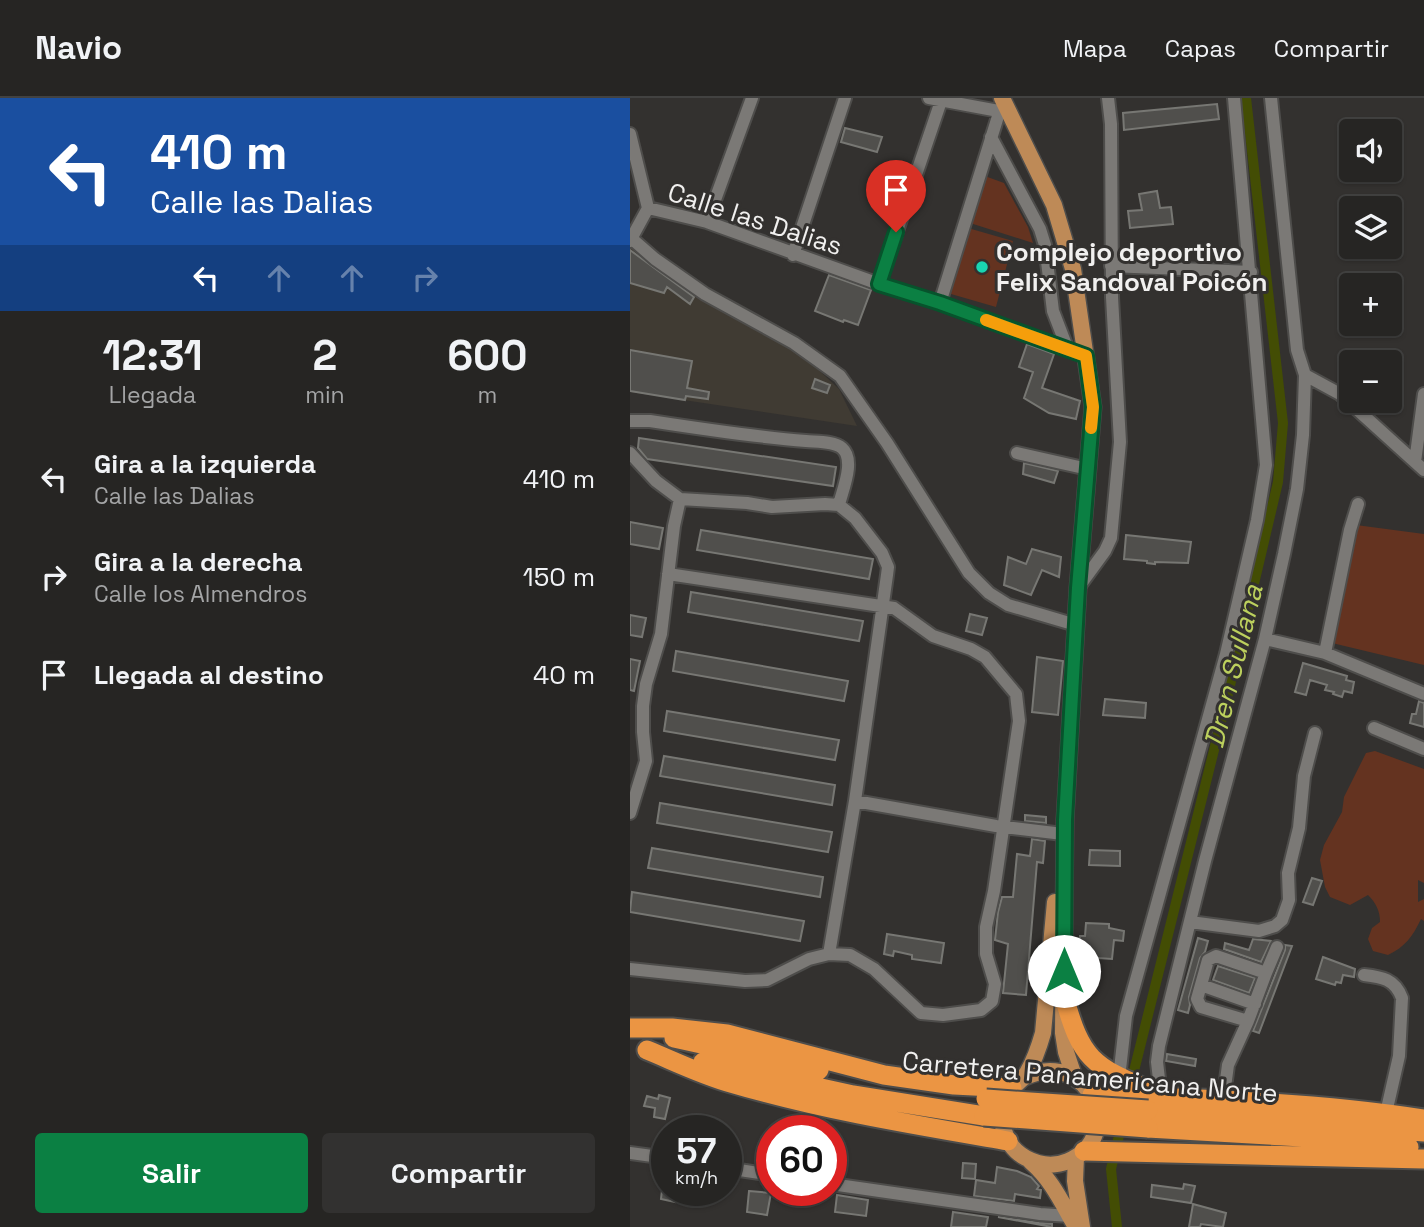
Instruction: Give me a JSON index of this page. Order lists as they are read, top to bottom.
{
  "streets": {
    "highway": ["Carretera Panamericana Norte"],
    "street": ["Calle las Dalias"]
  },
  "water": ["Dren Sullana"],
  "places": ["Complejo deportivo Felix Sandoval Poicón"],
  "page": {
    "header": "Navio",
    "nav": ["Mapa", "Capas", "Compartir"],
    "turn": ["410 m", "Calle las Dalias"],
    "map_buttons": ["+", "−"],
    "eta": [
      "12:31",
      "Llegada",
      "2",
      "min",
      "600",
      "m"
    ],
    "list": [
      {
        "name": "Gira a la izquierda",
        "note": "Calle las Dalias",
        "value": "410 m"
      },
      {
        "name": "Gira a la derecha",
        "note": "Calle los Almendros",
        "value": "150 m"
      },
      {
        "name": "Llegada al destino",
        "value": "40 m"
      }
    ],
    "speed": "57 km/h",
    "limit": "60",
    "buttons": ["Salir", "Compartir"]
  }
}
